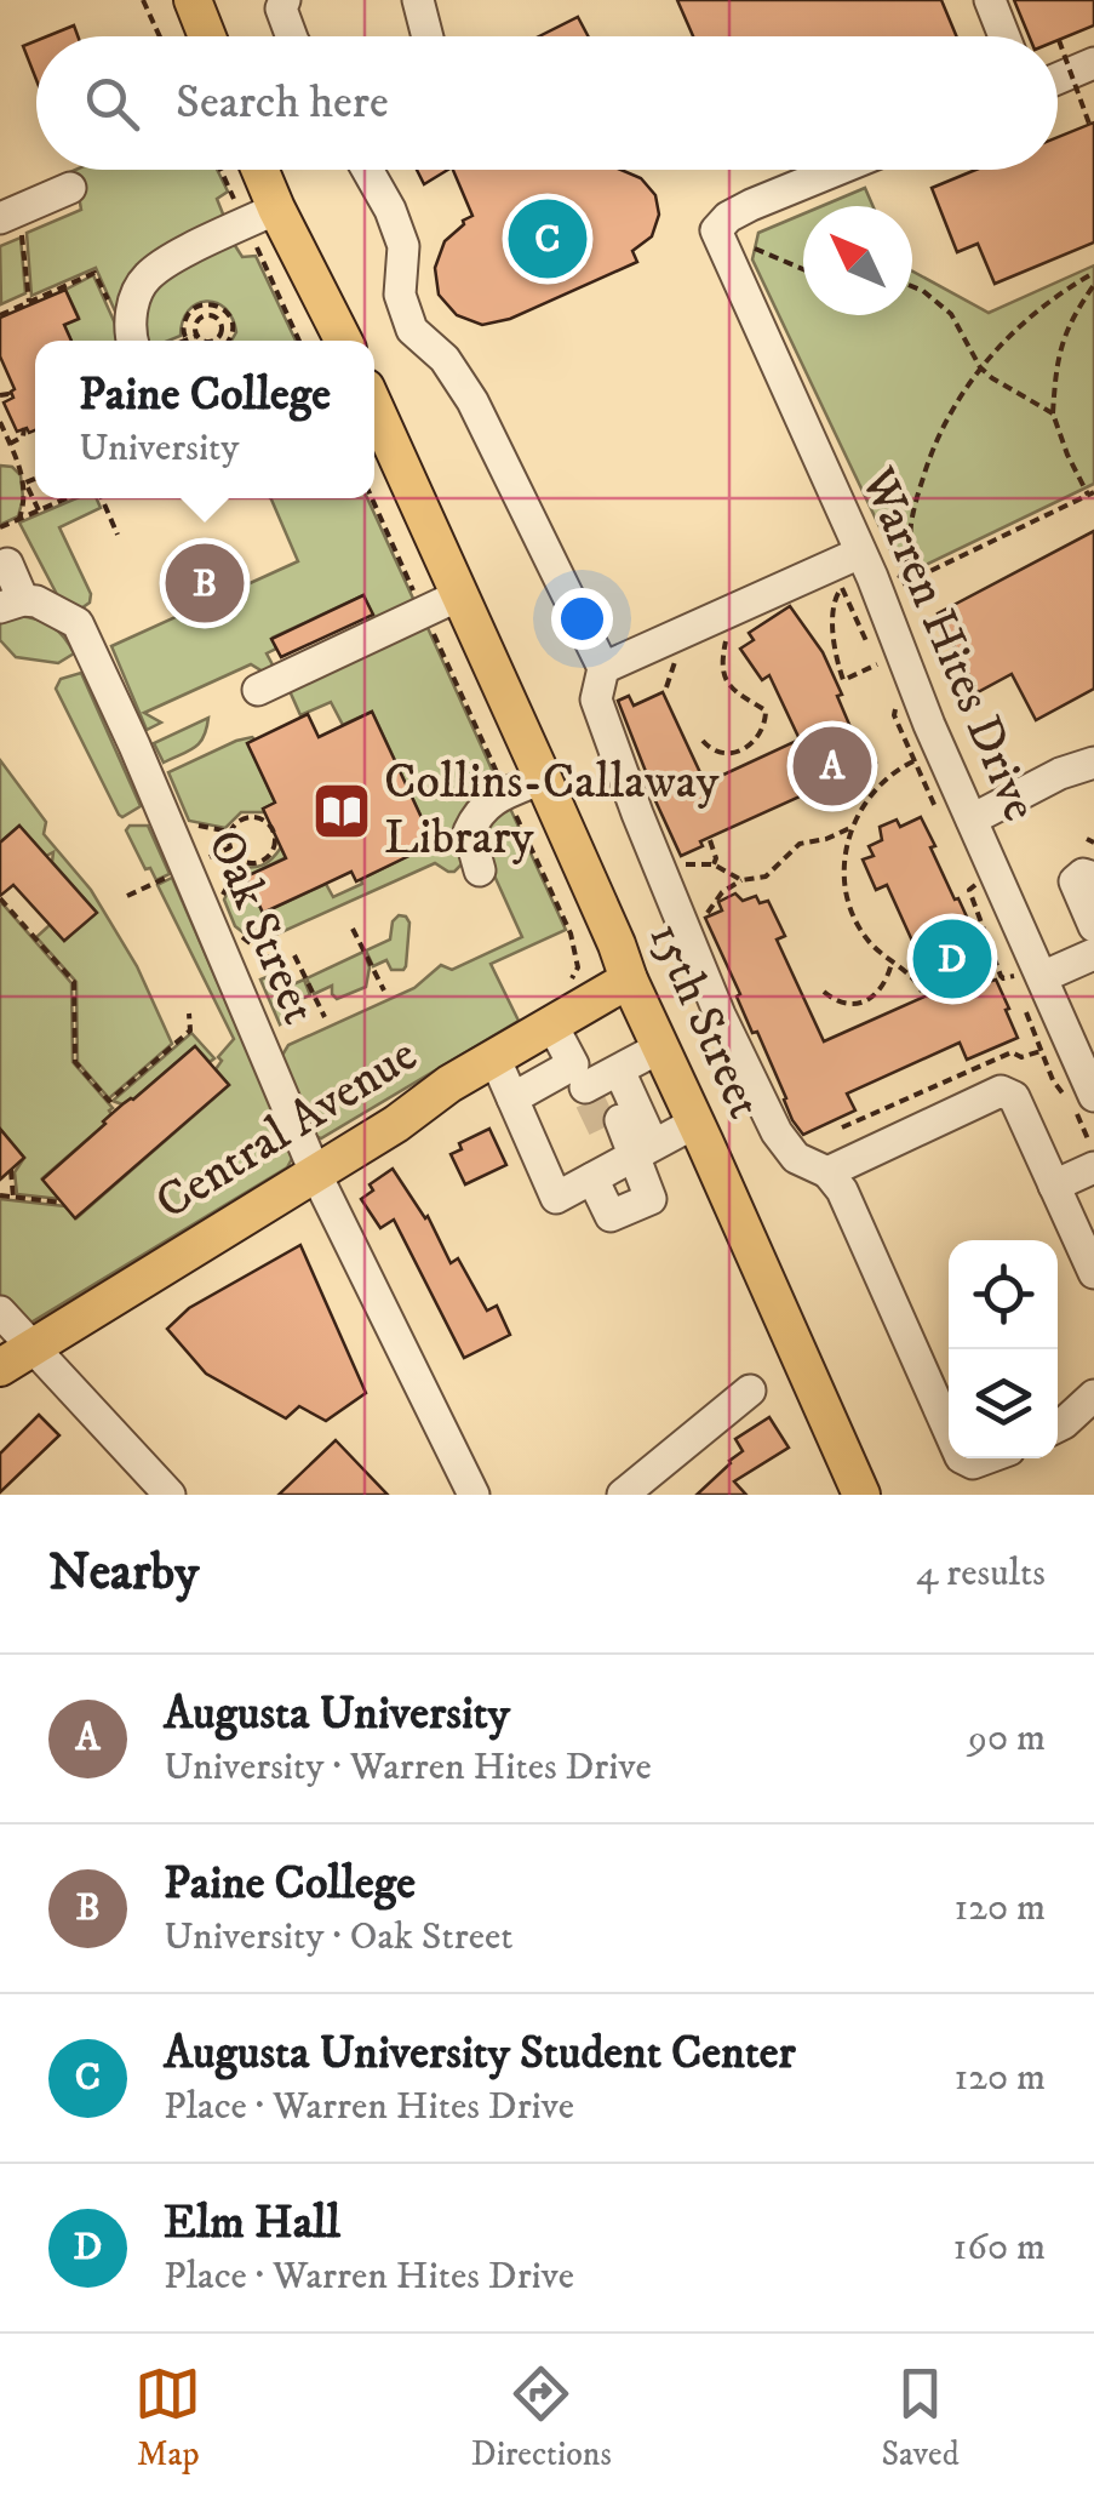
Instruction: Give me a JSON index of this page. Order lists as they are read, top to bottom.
{
  "streets": {
    "main road": ["15th Street", "Central Avenue"],
    "street": ["Warren Hites Drive", "Oak Street"]
  },
  "crossings": [
    ["Oak Street", "Central Avenue"],
    ["15th Street", "Central Avenue"]
  ],
  "places": {
    "library": ["Collins-Callaway Library"]
  },
  "north": "top left",
  "page": {
    "search": "Search here",
    "pins": [
      "C",
      "B",
      "A",
      "D"
    ],
    "popup": ["Paine College", "University"],
    "heading": ["Nearby", "4 results"],
    "list": [
      {
        "mark": "A",
        "name": "Augusta University",
        "note": "University · Warren Hites Drive",
        "value": "90 m"
      },
      {
        "mark": "B",
        "name": "Paine College",
        "note": "University · Oak Street",
        "value": "120 m"
      },
      {
        "mark": "C",
        "name": "Augusta University Student Center",
        "note": "Place · Warren Hites Drive",
        "value": "120 m"
      },
      {
        "mark": "D",
        "name": "Elm Hall",
        "note": "Place · Warren Hites Drive",
        "value": "160 m"
      }
    ],
    "nav": ["Map", "Directions", "Saved"]
  }
}
